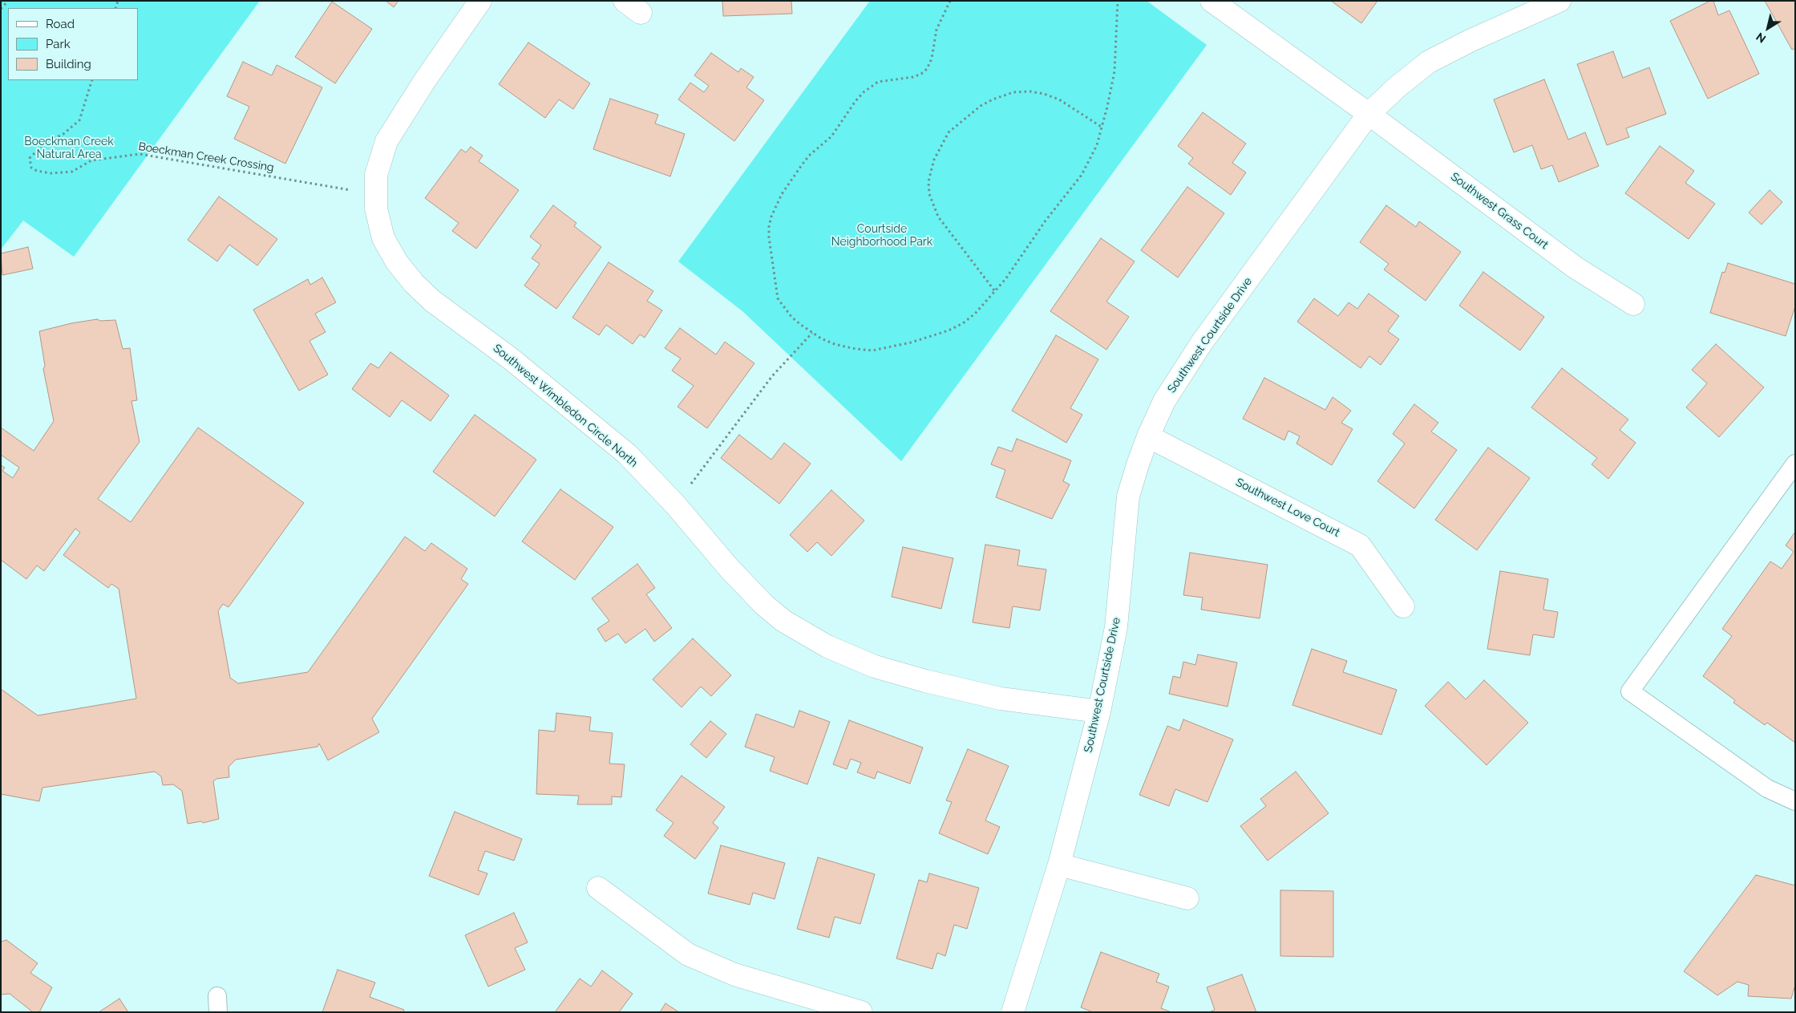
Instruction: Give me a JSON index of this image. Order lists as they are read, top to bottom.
{
  "streets": {
    "street": [
      "Southwest Grass Court",
      "Southwest Courtside Drive",
      "Southwest Wimbledon Circle North",
      "Southwest Love Court"
    ],
    "path": ["Boeckman Creek Crossing"]
  },
  "crossings": [
    ["Boeckman Creek Crossing", "Southwest Wimbledon Circle North"],
    ["Southwest Grass Court", "Southwest Courtside Drive"],
    ["Southwest Courtside Drive", "Southwest Wimbledon Circle North"],
    ["Southwest Courtside Drive", "Southwest Love Court"]
  ],
  "parks": ["Boeckman Creek Natural Area", "Courtside Neighborhood Park"],
  "legend": ["Road", "Park", "Building"],
  "north": "bottom left"
}
